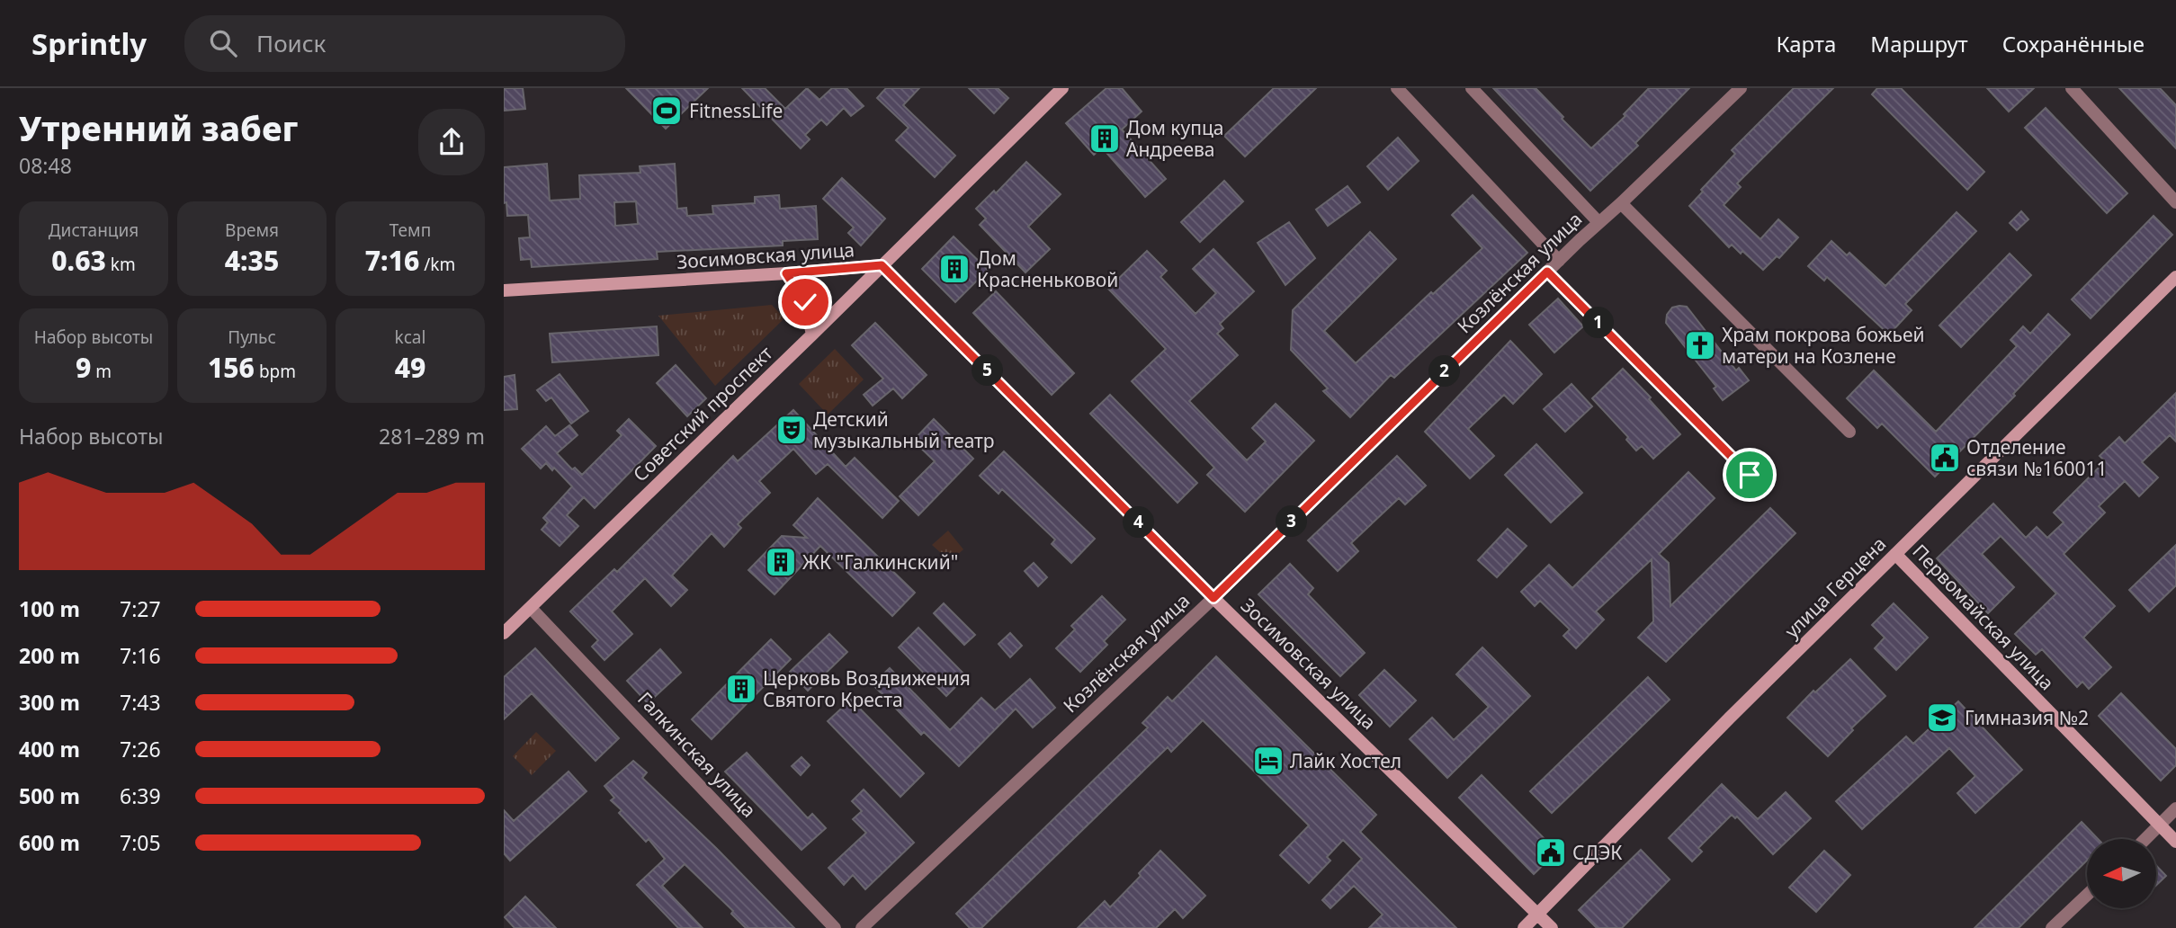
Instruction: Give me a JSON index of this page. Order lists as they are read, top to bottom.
{
  "streets": {
    "street": [
      "Зосимовская улица",
      "Козлёнская улица",
      "Советский проспект",
      "улица Герцена",
      "Первомайская улица",
      "Галкинская улица"
    ]
  },
  "crossings": [
    ["Зосимовская улица", "Козлёнская улица"],
    ["Зосимовская улица", "Советский проспект"],
    ["Зосимовская улица", "улица Герцена"],
    ["Советский проспект", "Галкинская улица"],
    ["улица Герцена", "Первомайская улица"]
  ],
  "places": {
    "sports": ["FitnessLife"],
    "building": [
      "Дом купца Андреева",
      "Дом Красненьковой",
      "ЖК \"Галкинский\"",
      "Церковь Воздвижения Святого Креста"
    ],
    "church": ["Храм покрова божьей матери на Козлене"],
    "theatre": ["Детский музыкальный театр"],
    "public building": ["Отделение связи №160011", "СДЭК"],
    "school or university": ["Гимназия №2"],
    "hotel": ["Лайк Хостел"]
  },
  "north": "left",
  "page": {
    "header": "Sprintly",
    "search": "Поиск",
    "nav": ["Карта", "Маршрут", "Сохранённые"],
    "heading": ["Утренний забег", "08:48"],
    "stats": [
      ["Дистанция", "0.63 km"],
      ["Время", "4:35"],
      ["Темп", "7:16 /km"],
      ["Набор высоты", "9 m"],
      ["Пульс", "156 bpm"],
      ["kcal", "49"]
    ],
    "pins": [
      "1",
      "5",
      "2",
      "3",
      "4"
    ],
    "chart": ["Набор высоты", "281–289 m"],
    "list": [
      {
        "name": "100 m",
        "note": "7:27"
      },
      {
        "name": "200 m",
        "note": "7:16"
      },
      {
        "name": "300 m",
        "note": "7:43"
      },
      {
        "name": "400 m",
        "note": "7:26"
      },
      {
        "name": "500 m",
        "note": "6:39"
      },
      {
        "name": "600 m",
        "note": "7:05"
      }
    ]
  }
}
